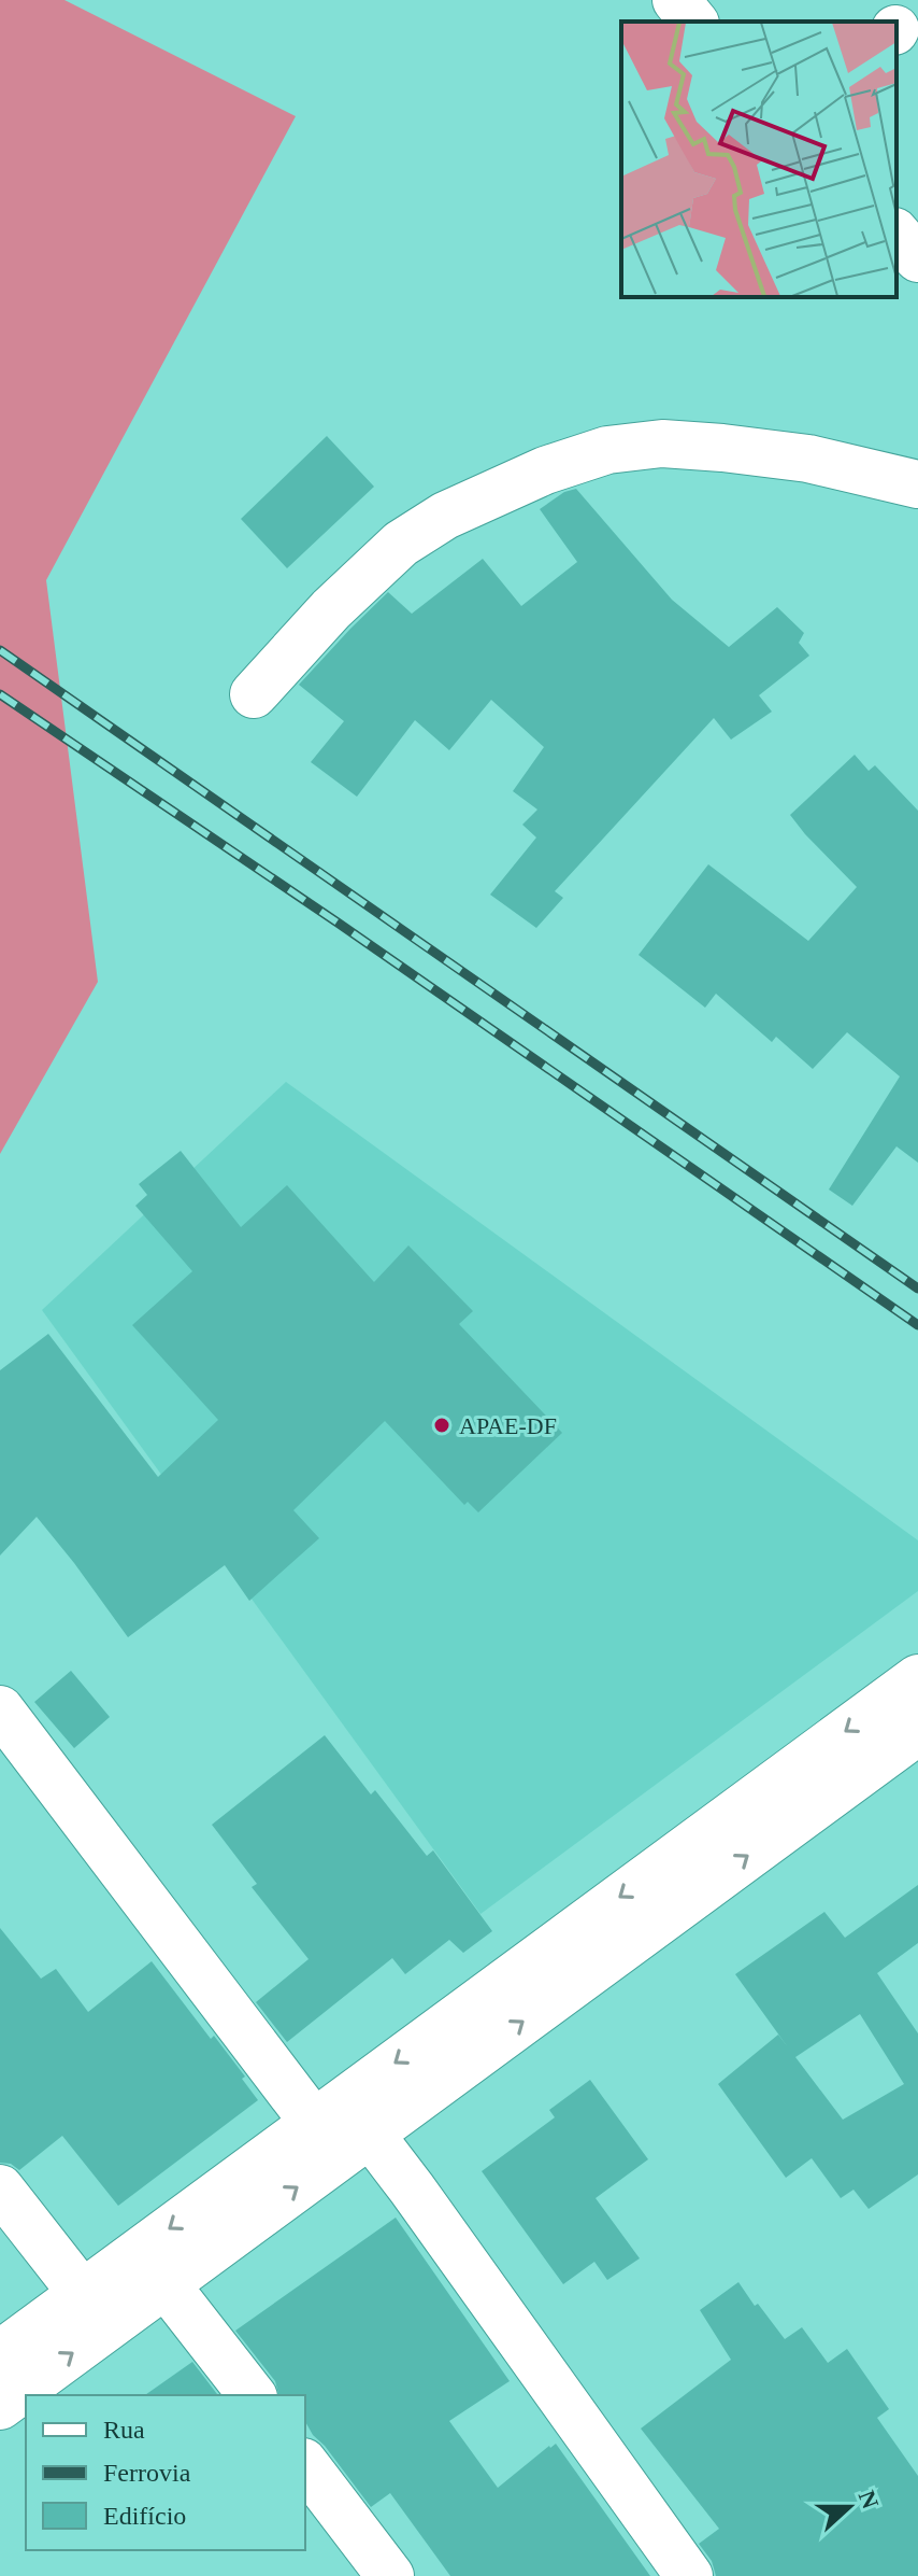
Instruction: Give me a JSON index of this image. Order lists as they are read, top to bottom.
{
  "places": ["APAE-DF"],
  "legend": ["Rua", "Ferrovia", "Edifício"],
  "north": "right"
}
